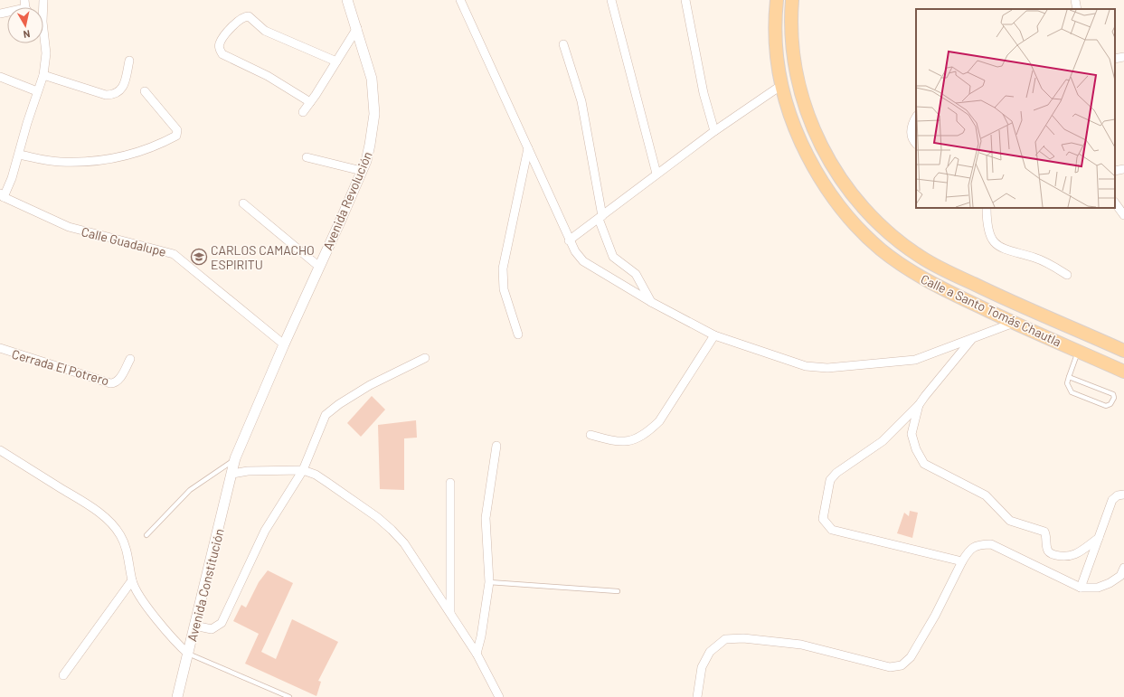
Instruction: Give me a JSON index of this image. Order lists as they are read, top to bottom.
{
  "streets": {
    "main road": ["Calle a Santo Tomás Chautla"],
    "street": [
      "Avenida Revolución",
      "Calle Guadalupe",
      "Cerrada El Potrero",
      "Avenida Constitución"
    ]
  },
  "crossings": [
    ["Avenida Revolución", "Calle Guadalupe"],
    ["Avenida Revolución", "Avenida Constitución"]
  ],
  "places": {
    "school or university": ["CARLOS CAMACHO ESPIRITU"]
  },
  "north": "bottom"
}
